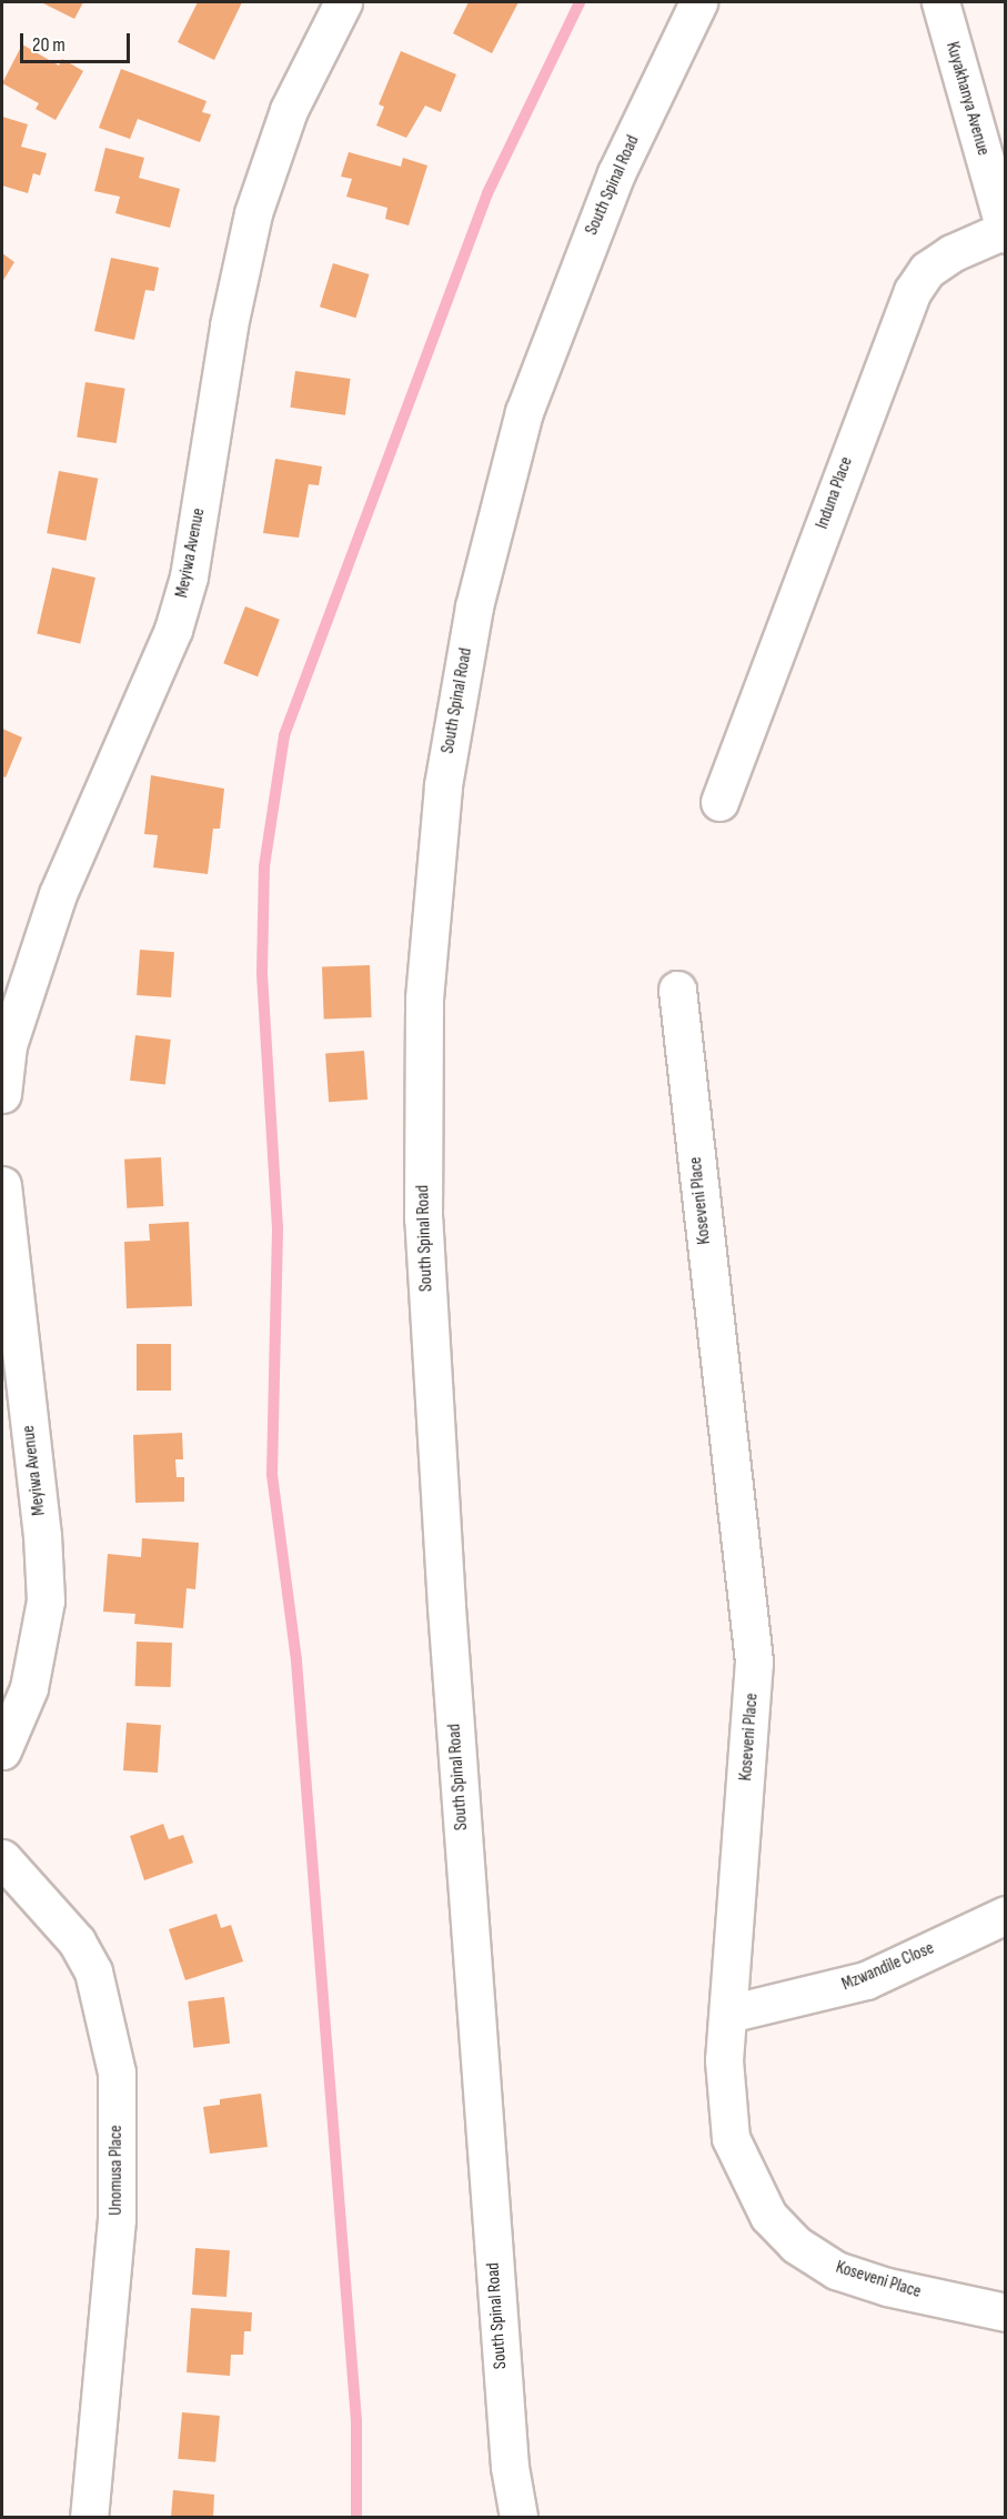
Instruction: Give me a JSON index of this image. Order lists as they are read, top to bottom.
{
  "streets": {
    "street": [
      "Kuyakhanya Avenue",
      "South Spinal Road",
      "Induna Place",
      "Meyiwa Avenue",
      "Koseveni Place",
      "Mzwandile Close",
      "Unomusa Place"
    ]
  },
  "crossings": [
    ["Kuyakhanya Avenue", "Induna Place"],
    ["Koseveni Place", "Mzwandile Close"]
  ],
  "scale_bar": "20 m"
}
